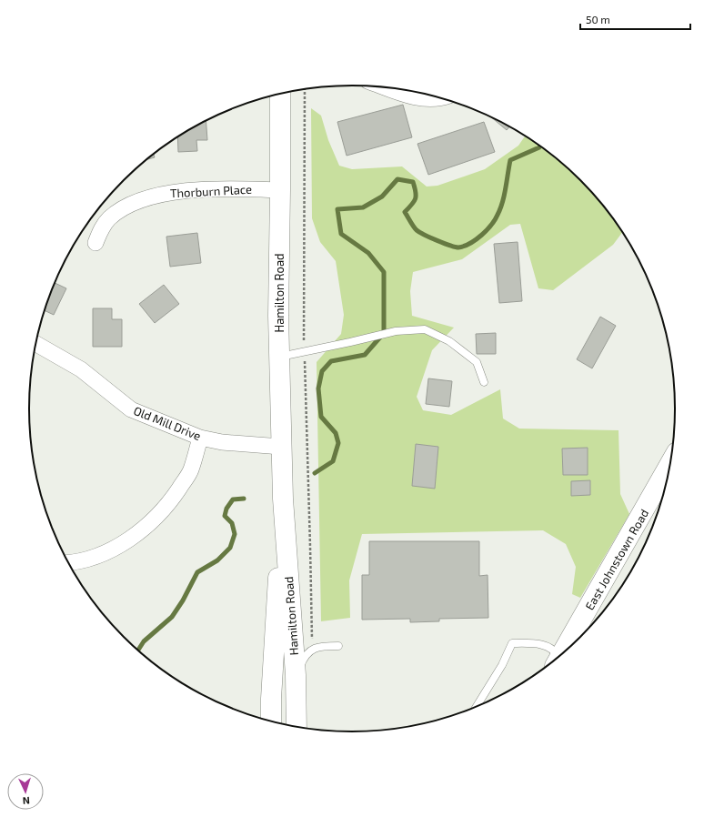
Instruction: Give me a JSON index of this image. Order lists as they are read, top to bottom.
{
  "streets": {
    "main road": ["Hamilton Road", "East Johnstown Road"],
    "street": ["Thorburn Place", "Old Mill Drive"]
  },
  "crossings": [
    ["Thorburn Place", "Hamilton Road"],
    ["Hamilton Road", "Old Mill Drive"]
  ],
  "scale_bar": "50 m",
  "north": "bottom"
}
